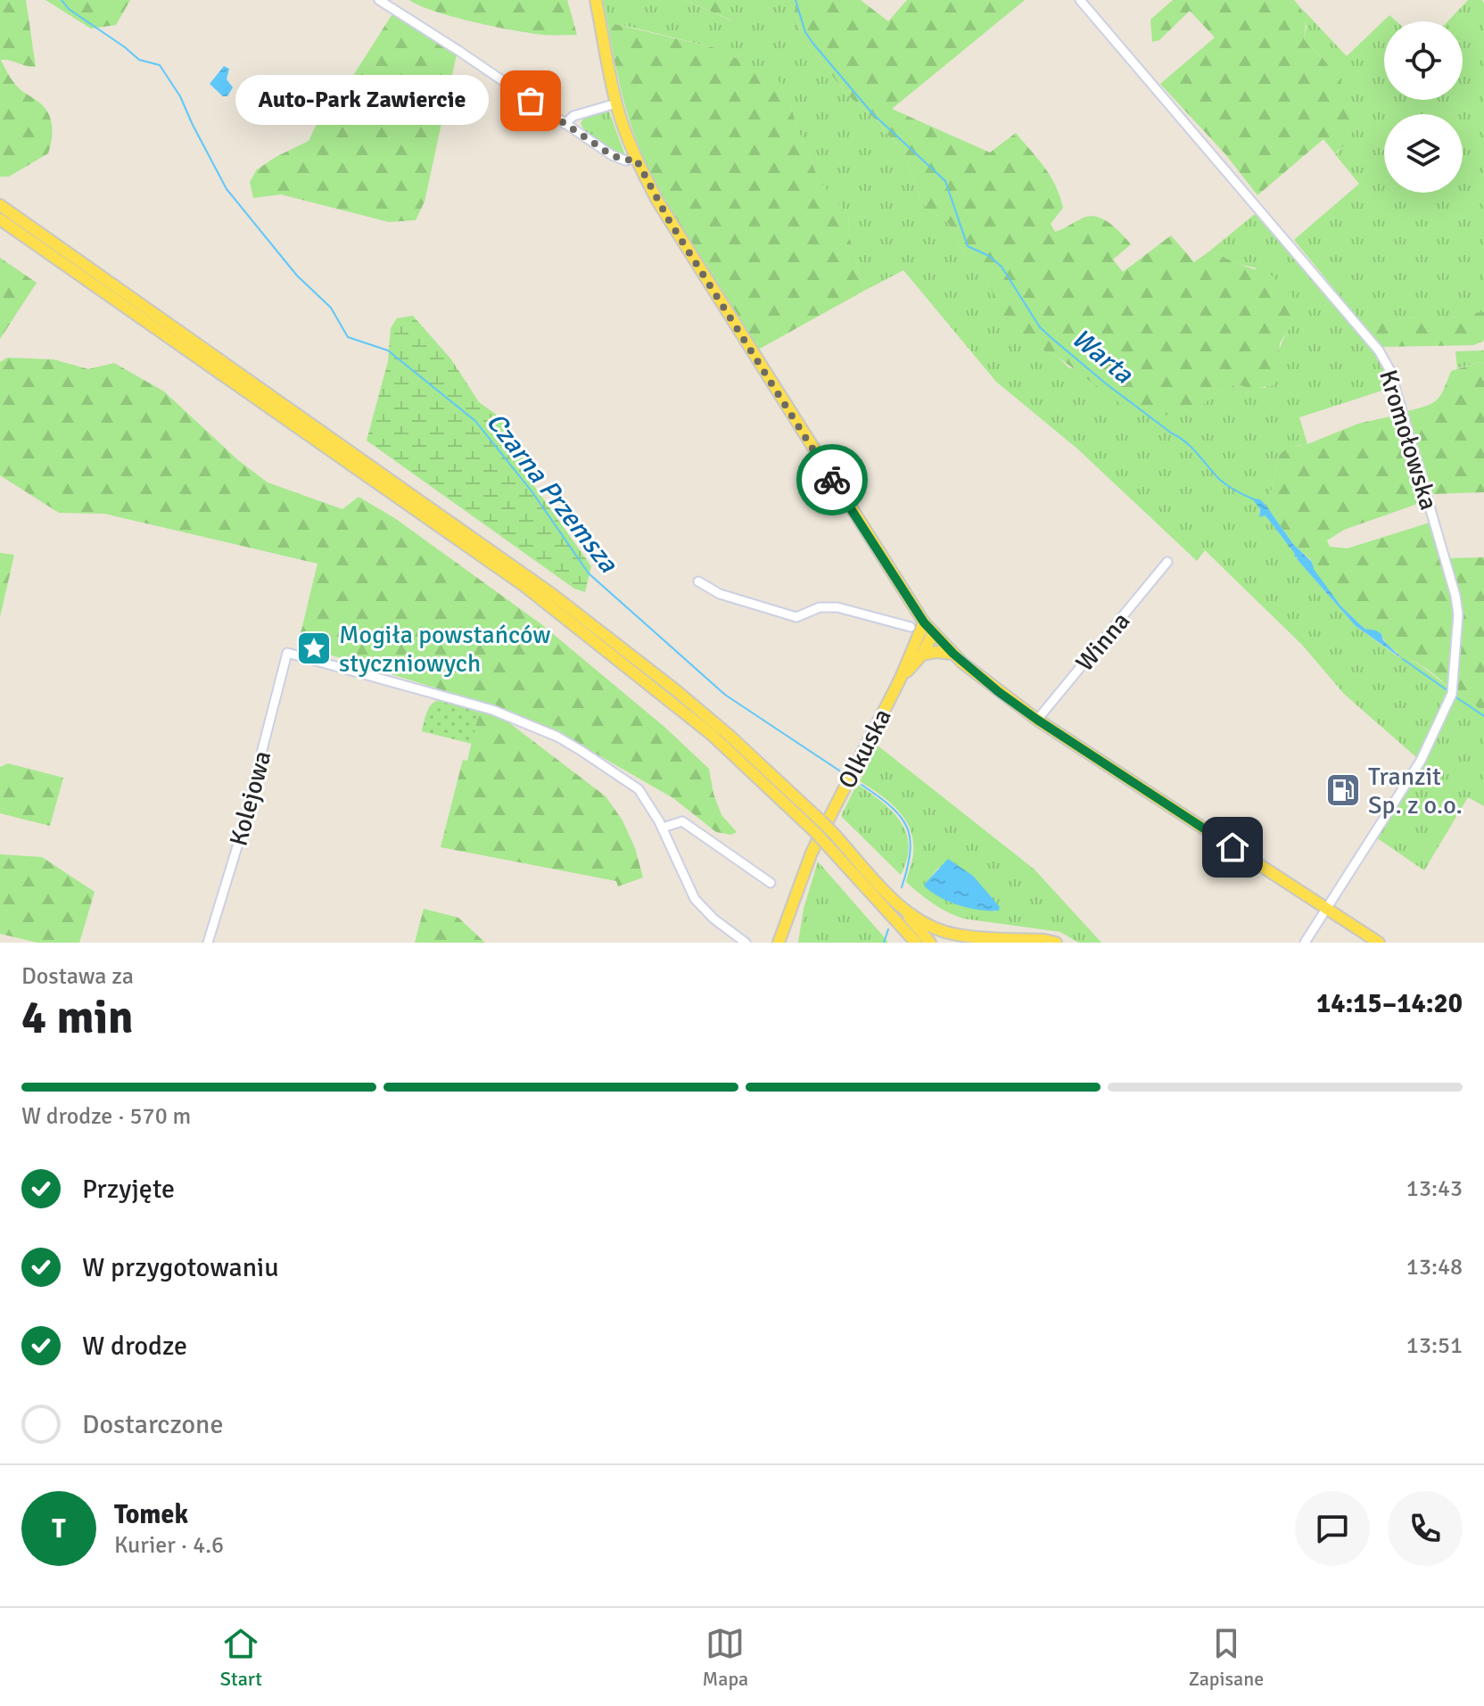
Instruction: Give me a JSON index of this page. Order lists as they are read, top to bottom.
{
  "streets": {
    "main road": ["Olkuska"],
    "street": ["Kromołowska", "Winna", "Kolejowa"]
  },
  "water": ["Warta", "Czarna Przemsza"],
  "places": {
    "other": ["Auto-Park Zawiercie"],
    "place": ["Mogiła powstańców styczniowych"],
    "fuel station": ["Tranzit Sp. z o.o."]
  },
  "page": {
    "bubble": "Auto-Park Zawiercie",
    "heading": ["4 min", "Dostawa za", "14:15–14:20"],
    "panel": ["Tomek", "Kurier · 4.6"],
    "bar": "W drodze · 570 m",
    "list": [
      ["Przyjęte", "13:43"],
      ["W przygotowaniu", "13:48"],
      ["W drodze", "13:51"],
      "Dostarczone"
    ],
    "round": "T",
    "tabs": ["Start", "Mapa", "Zapisane"]
  }
}
